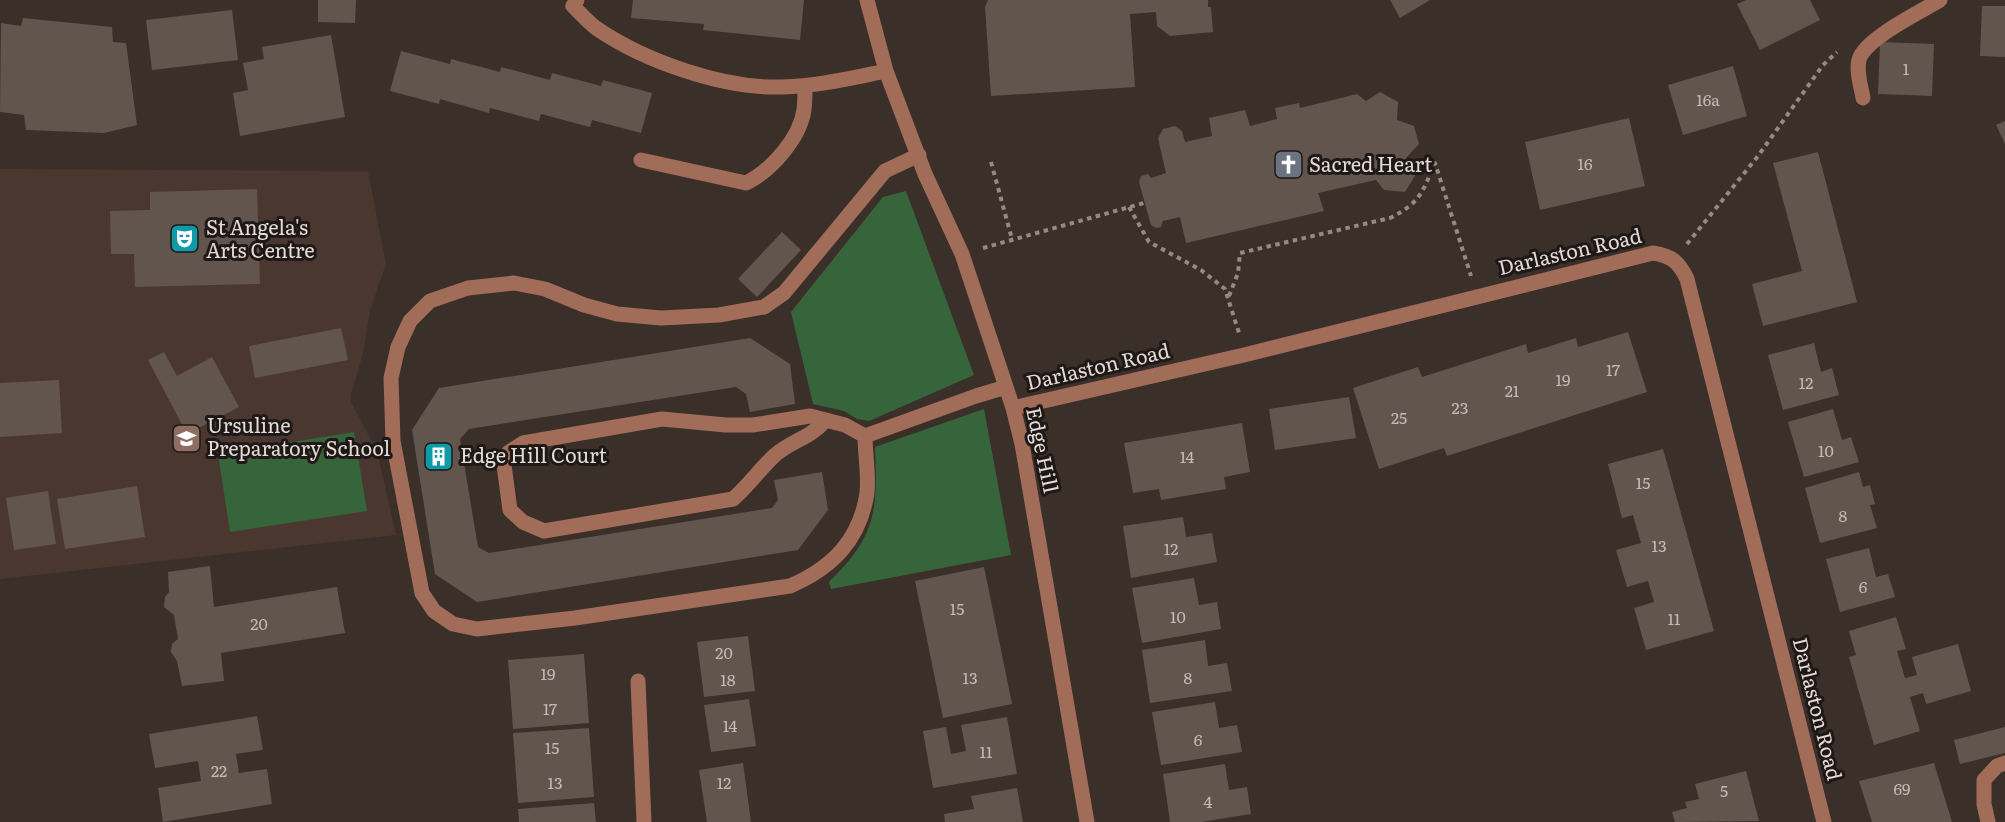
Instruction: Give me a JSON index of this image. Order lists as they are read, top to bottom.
{
  "streets": {
    "street": ["Darlaston Road", "Edge Hill"]
  },
  "crossings": [
    ["Darlaston Road", "Edge Hill"]
  ],
  "places": {
    "church": ["Sacred Heart"],
    "theatre": ["St Angela's Arts Centre"],
    "school or university": ["Ursuline Preparatory School"],
    "building": ["Edge Hill Court"]
  },
  "house_numbers": [
    "1",
    "16a",
    "16",
    "17",
    "19",
    "12",
    "21",
    "23",
    "25",
    "10",
    "14",
    "15",
    "8",
    "13",
    "12",
    "6",
    "15",
    "10",
    "11",
    "20",
    "20",
    "19",
    "13",
    "8",
    "18",
    "17",
    "14",
    "6",
    "15",
    "11",
    "22",
    "13",
    "12",
    "69",
    "5",
    "4"
  ]
}
